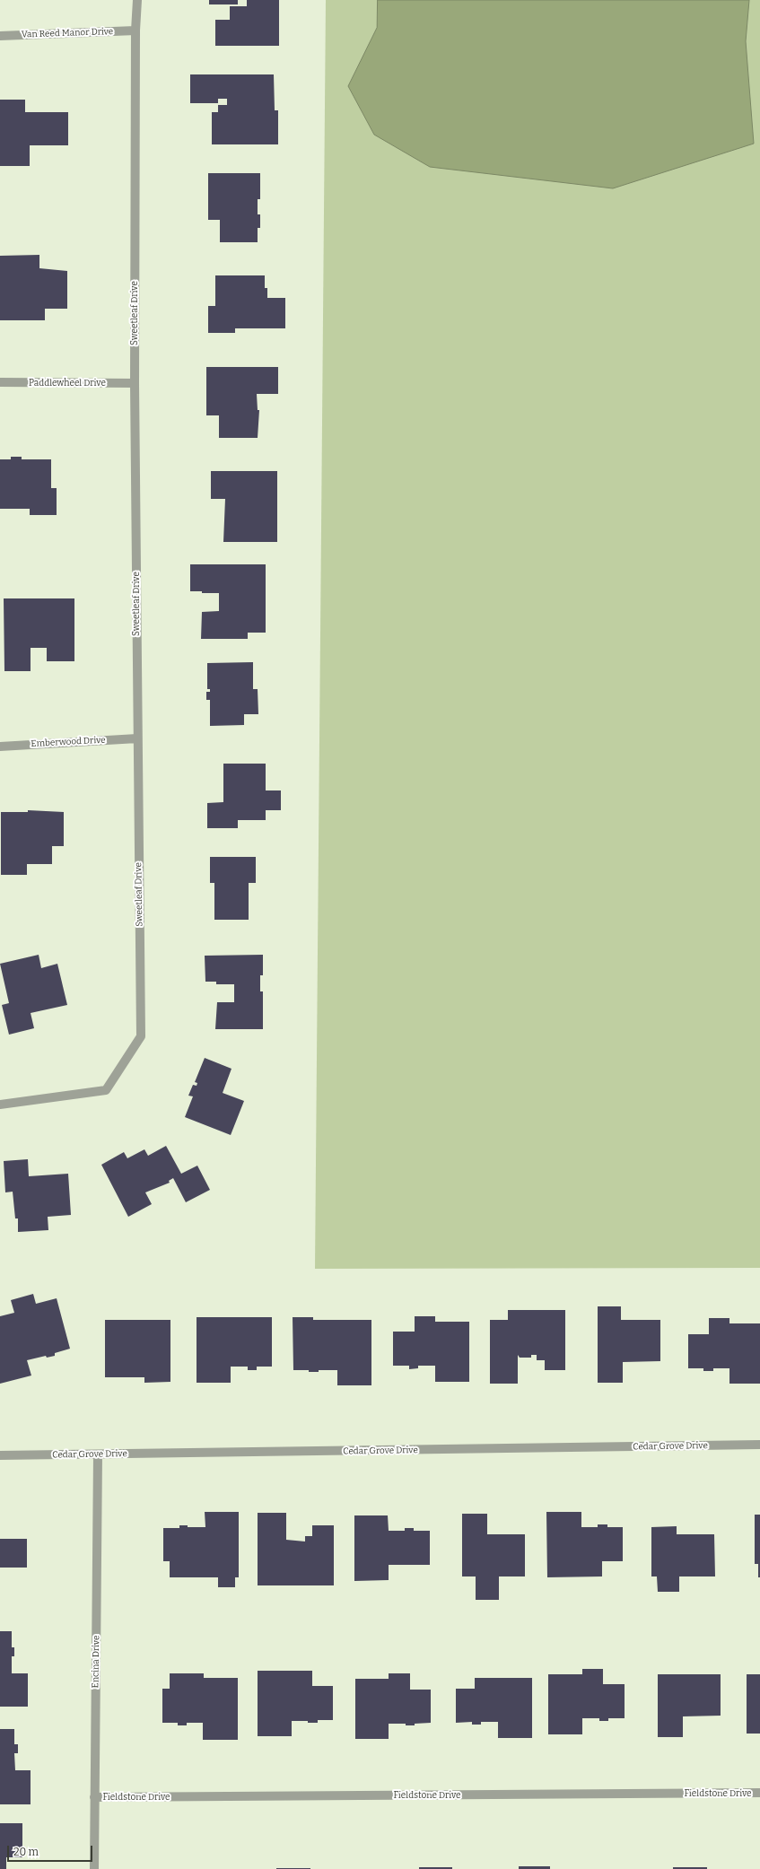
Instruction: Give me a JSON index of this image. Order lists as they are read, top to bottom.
{
  "streets": {
    "street": [
      "Van Reed Manor Drive",
      "Sweetleaf Drive",
      "Paddlewheel Drive",
      "Emberwood Drive",
      "Cedar Grove Drive",
      "Encina Drive",
      "Fieldstone Drive"
    ]
  },
  "crossings": [
    ["Van Reed Manor Drive", "Sweetleaf Drive"],
    ["Sweetleaf Drive", "Paddlewheel Drive"],
    ["Sweetleaf Drive", "Emberwood Drive"],
    ["Cedar Grove Drive", "Encina Drive"],
    ["Encina Drive", "Fieldstone Drive"]
  ],
  "scale_bar": "20 m"
}
